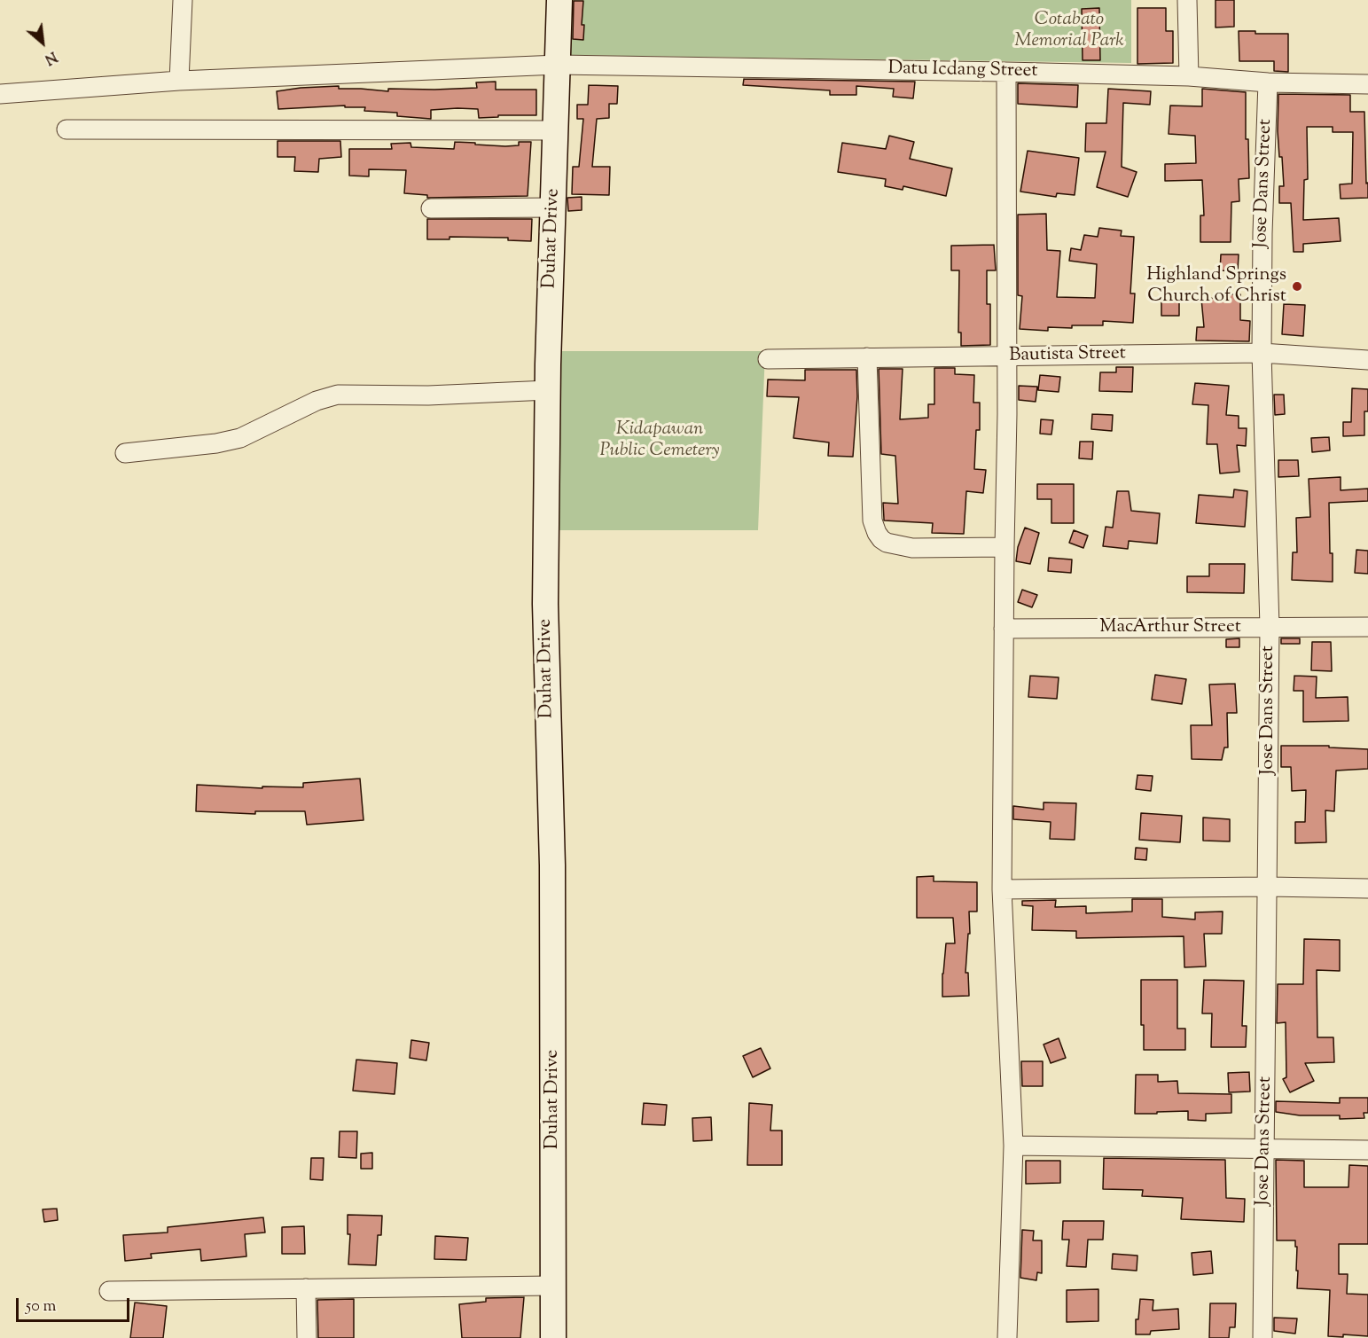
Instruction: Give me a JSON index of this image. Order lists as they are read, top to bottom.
{
  "streets": {
    "street": [
      "Datu Icdang Street",
      "Jose Dans Street",
      "Duhat Drive",
      "Bautista Street",
      "MacArthur Street"
    ]
  },
  "crossings": [
    ["Datu Icdang Street", "Jose Dans Street"],
    ["Datu Icdang Street", "Duhat Drive"],
    ["Jose Dans Street", "Bautista Street"],
    ["Jose Dans Street", "MacArthur Street"]
  ],
  "parks": ["Cotabato Memorial Park", "Kidapawan Public Cemetery"],
  "places": ["Highland Springs Church of Christ"],
  "scale_bar": "50 m",
  "north": "bottom right"
}
